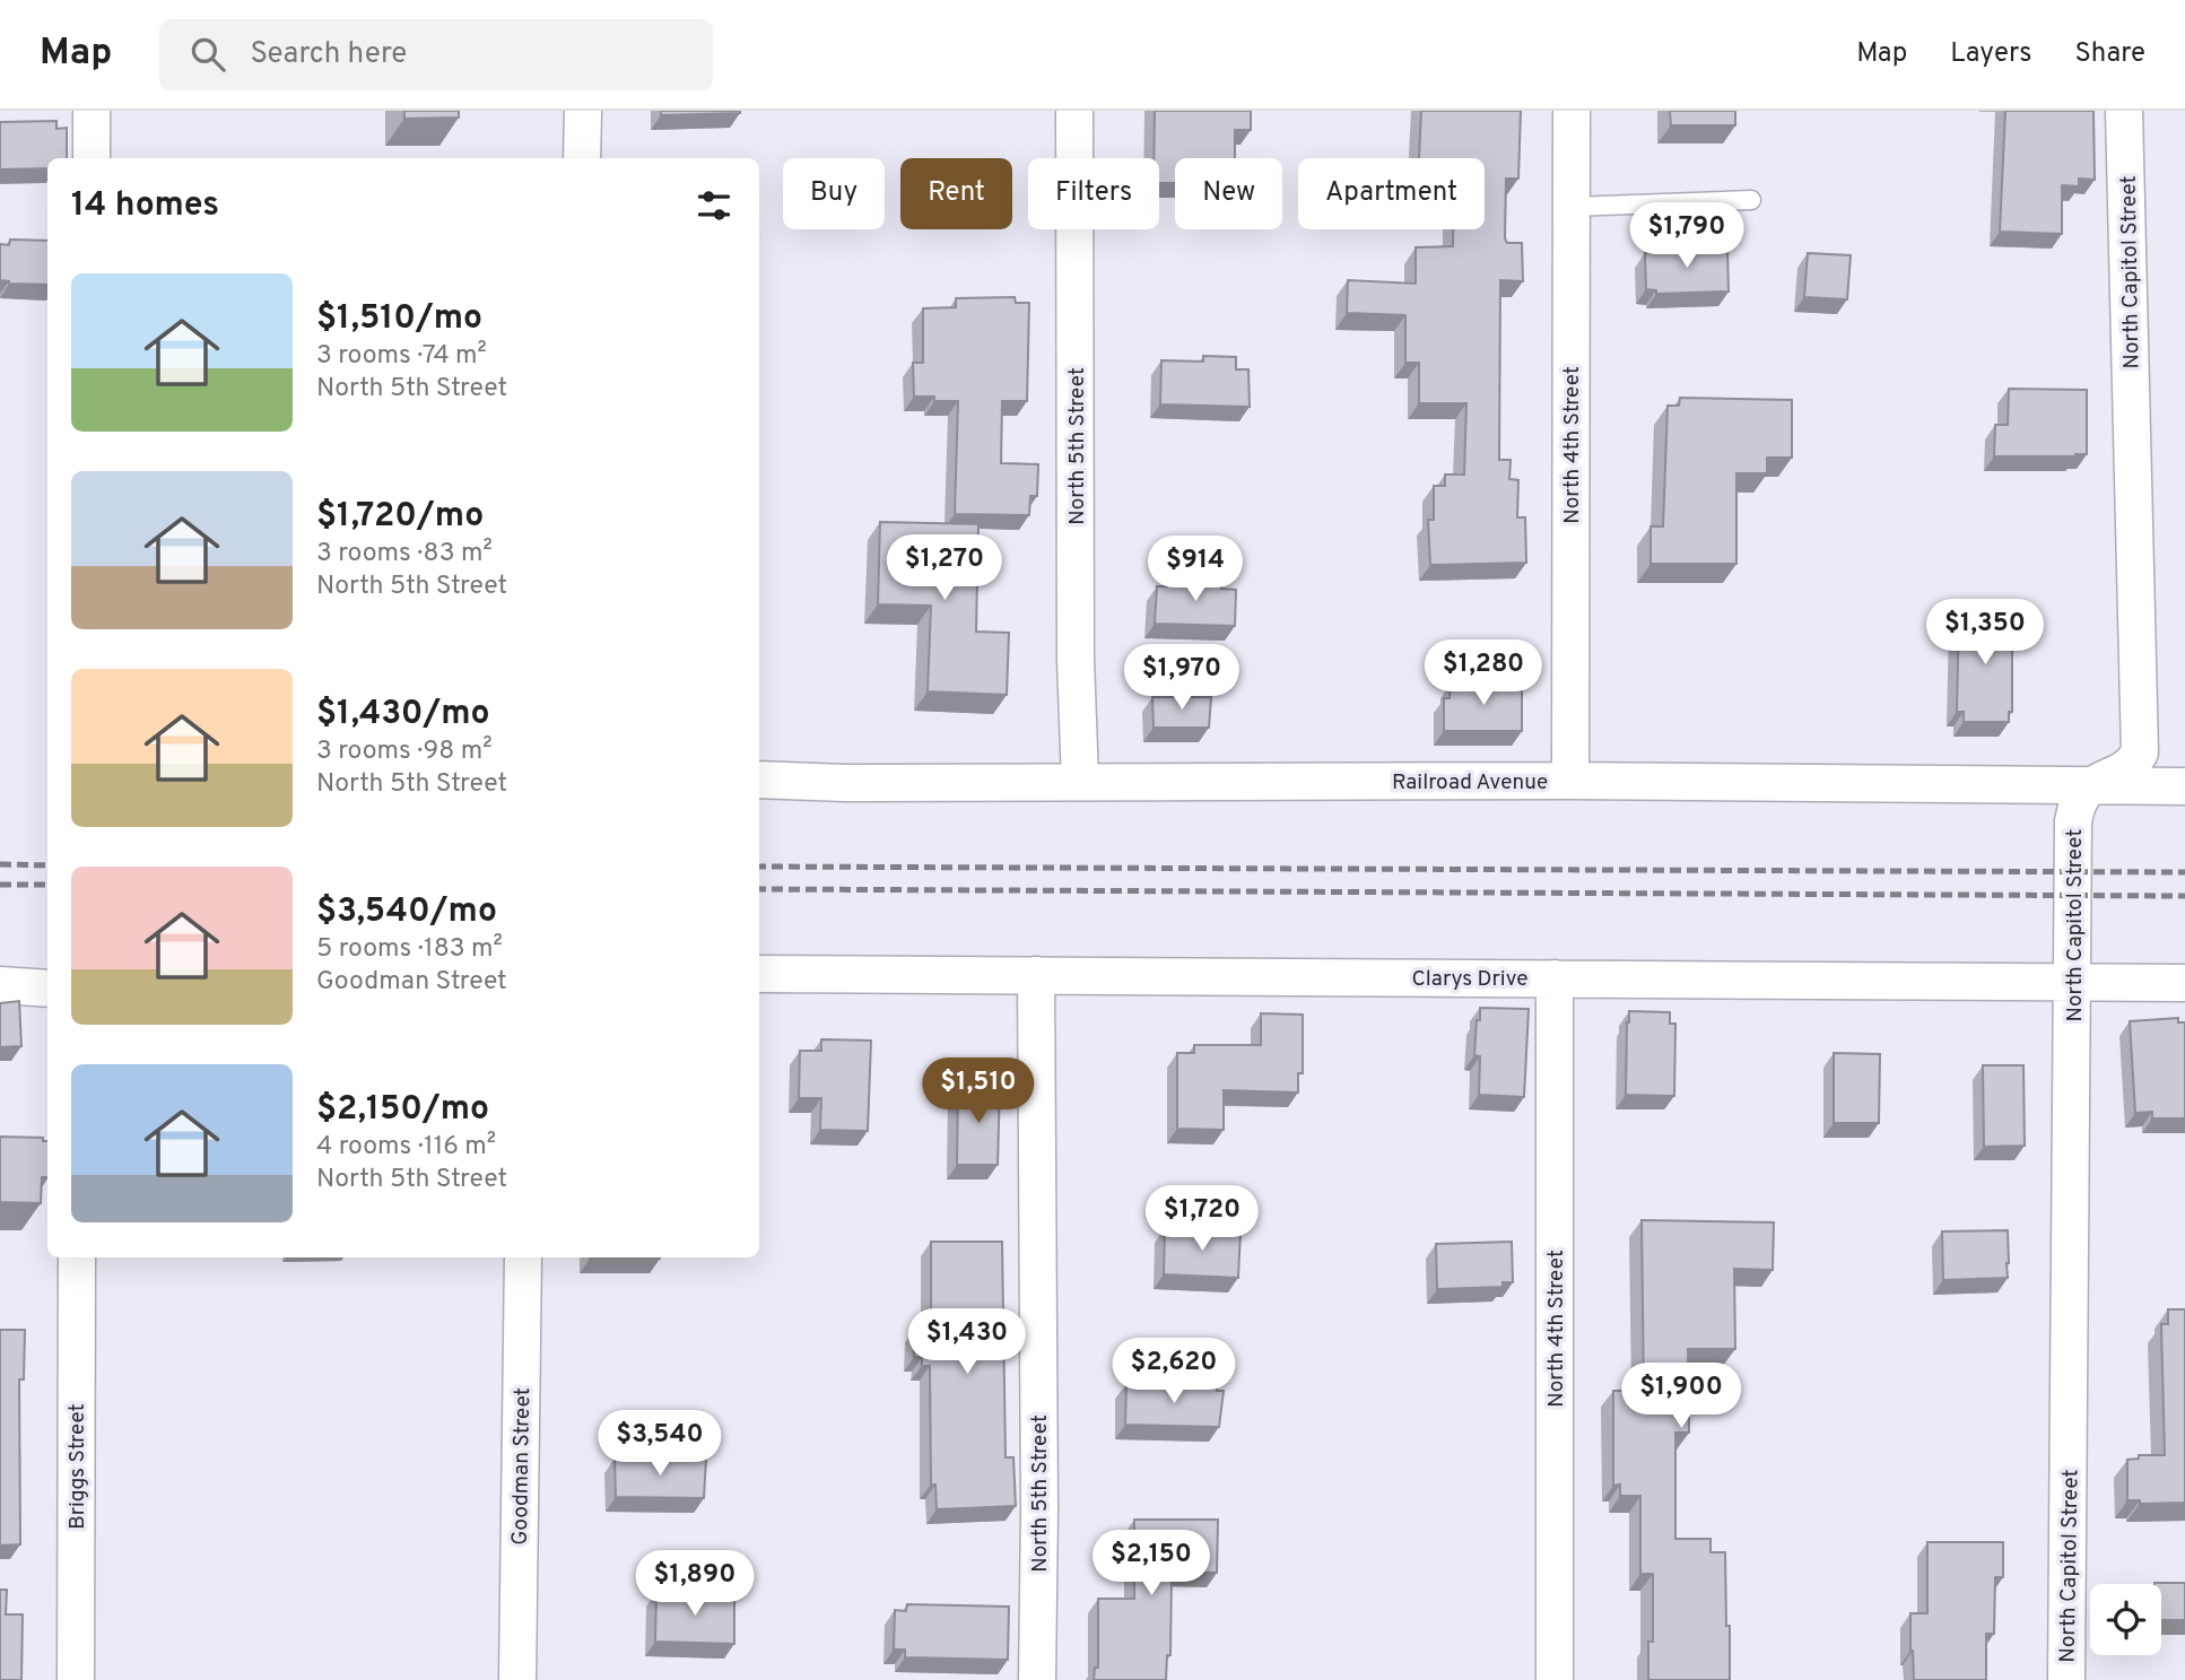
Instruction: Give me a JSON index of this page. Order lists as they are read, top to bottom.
{
  "streets": {
    "street": [
      "North Capitol Street",
      "North 4th Street",
      "North 5th Street",
      "Railroad Avenue",
      "Clarys Drive",
      "Briggs Street",
      "Goodman Street"
    ]
  },
  "crossings": [
    ["North Capitol Street", "Railroad Avenue"],
    ["North Capitol Street", "Clarys Drive"],
    ["North 4th Street", "Railroad Avenue"],
    ["North 4th Street", "Clarys Drive"],
    ["North 5th Street", "Railroad Avenue"],
    ["North 5th Street", "Clarys Drive"]
  ],
  "page": {
    "header": "Map",
    "search": "Search here",
    "nav": ["Map", "Layers", "Share"],
    "chip": [
      "Buy",
      "Rent",
      "Filters",
      "New",
      "Apartment"
    ],
    "heading": "14 homes",
    "price": [
      "$1,790",
      "$1,270",
      "$914",
      "$1,350",
      "$1,280",
      "$1,970",
      "$1,510",
      "$1,720",
      "$1,430",
      "$2,620",
      "$1,900",
      "$3,540",
      "$2,150",
      "$1,890"
    ],
    "list": [
      {
        "name": "$1,510/mo",
        "note": "3 rooms · 74 m² · North 5th Street"
      },
      {
        "name": "$1,720/mo",
        "note": "3 rooms · 83 m² · North 5th Street"
      },
      {
        "name": "$1,430/mo",
        "note": "3 rooms · 98 m² · North 5th Street"
      },
      {
        "name": "$3,540/mo",
        "note": "5 rooms · 183 m² · Goodman Street"
      },
      {
        "name": "$2,150/mo",
        "note": "4 rooms · 116 m² · North 5th Street"
      }
    ]
  }
}
